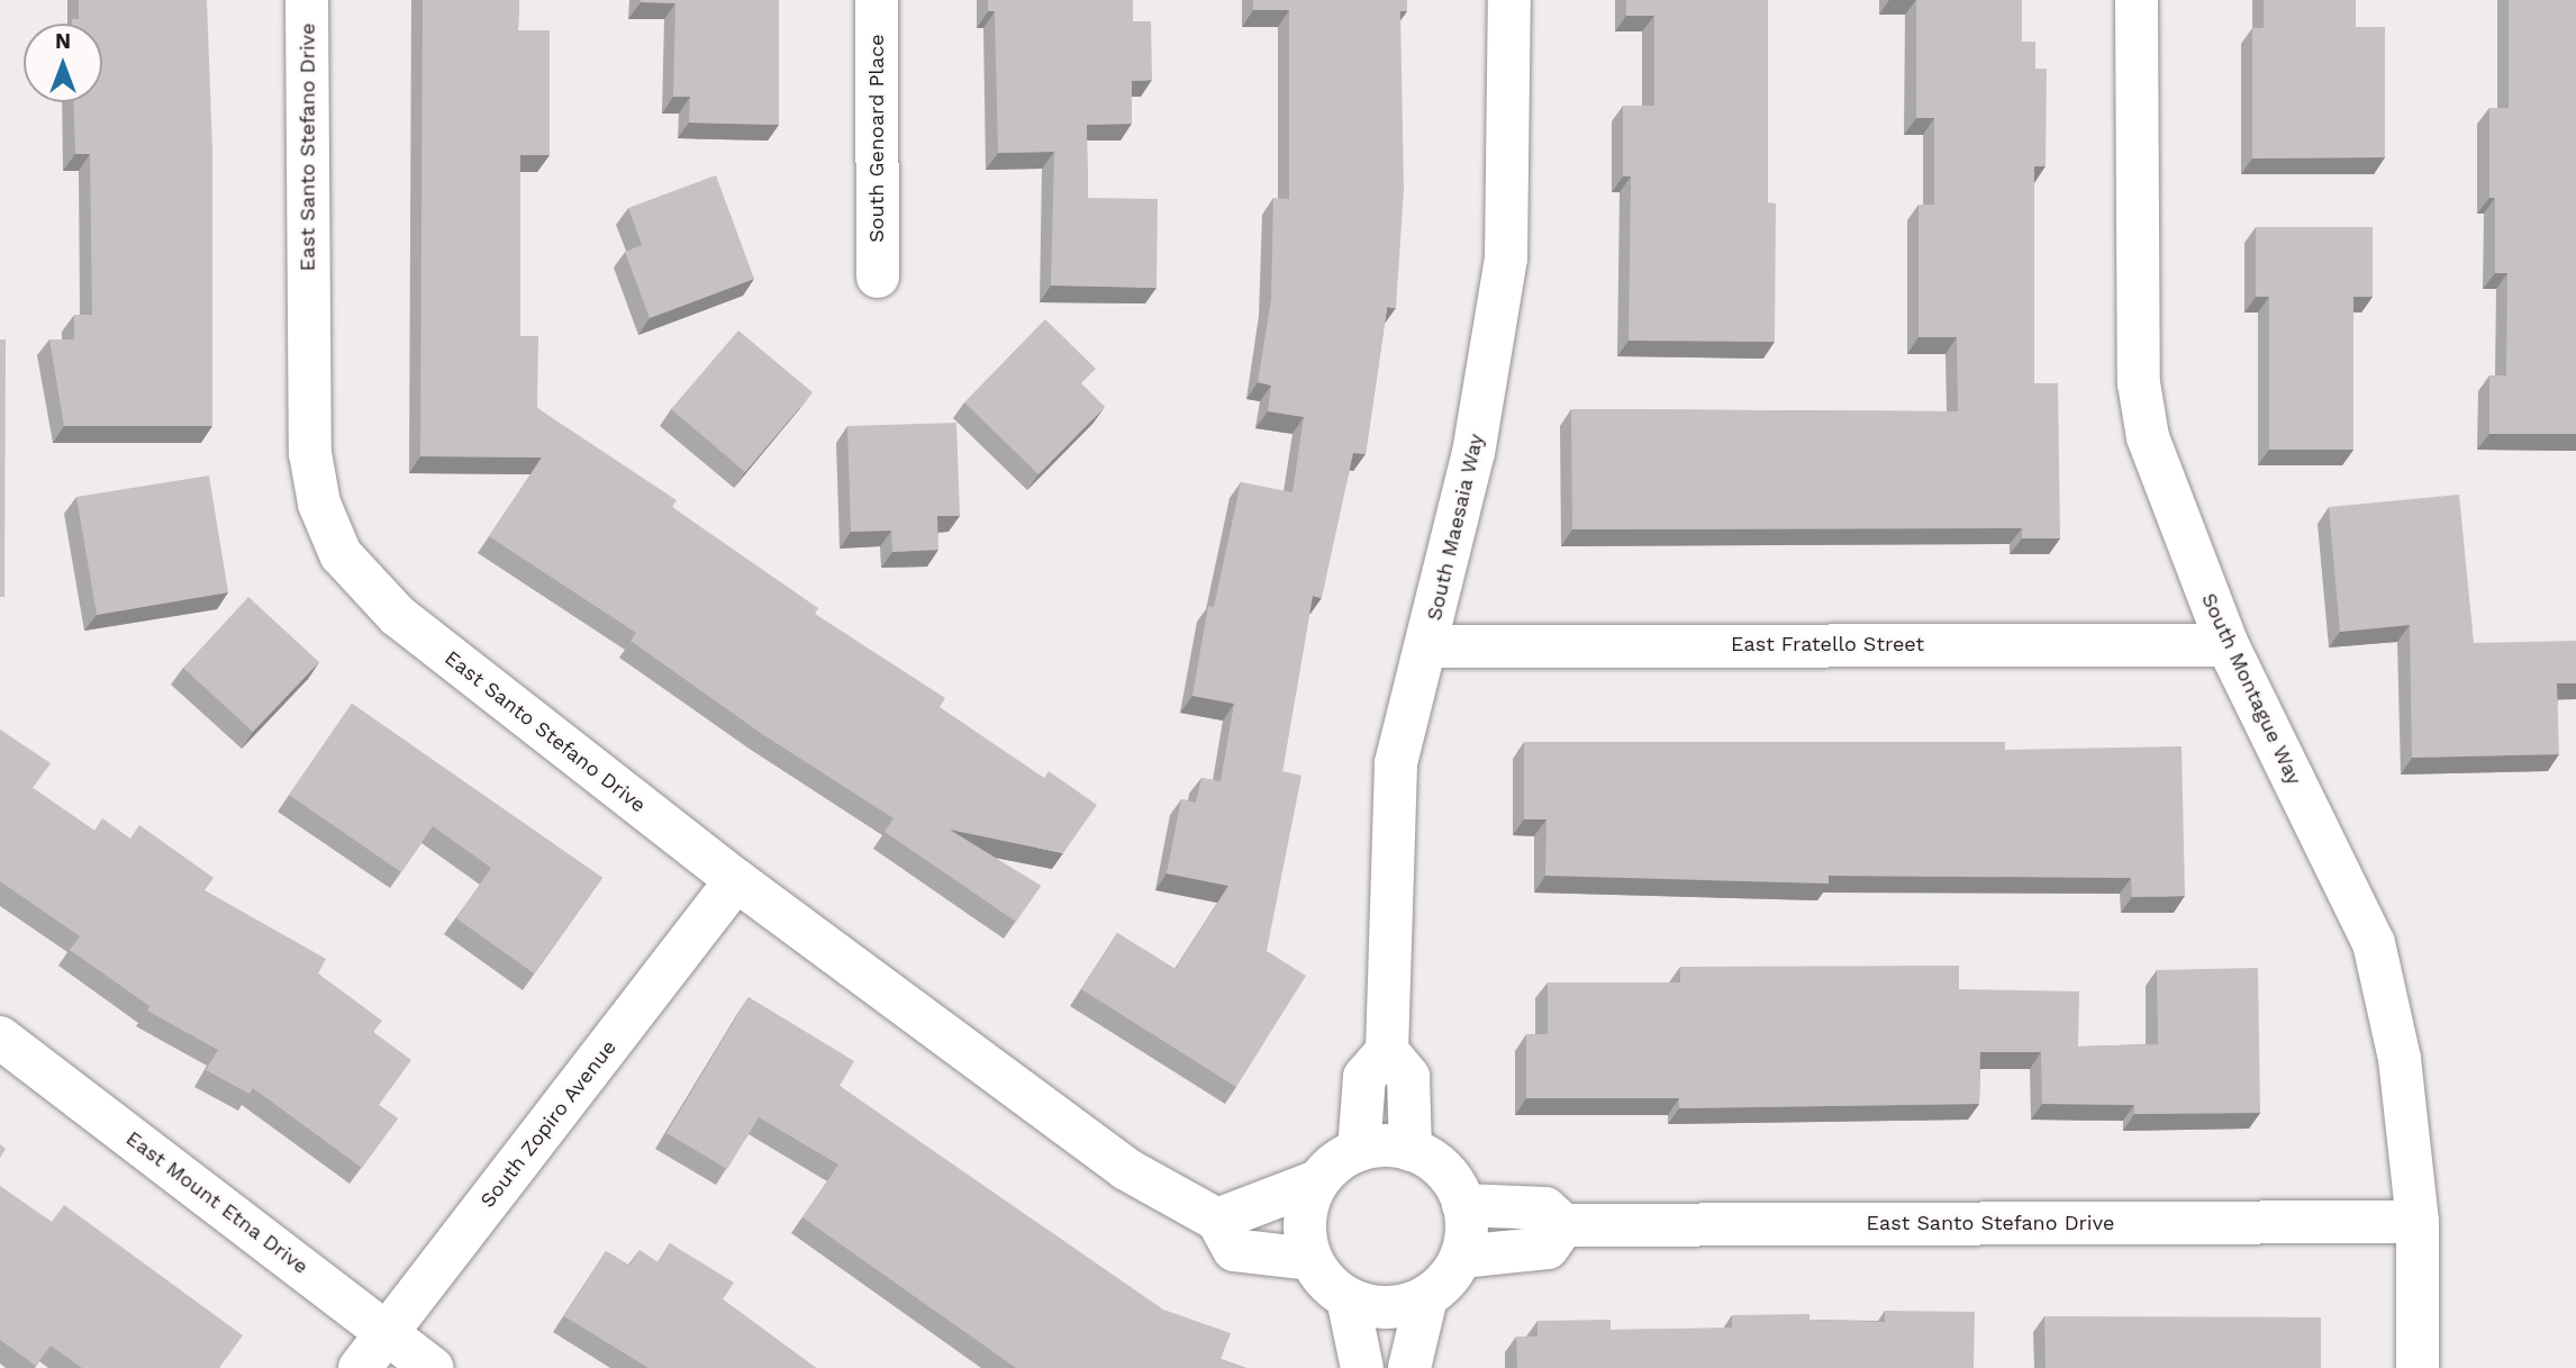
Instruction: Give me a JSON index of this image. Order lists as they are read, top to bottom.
{
  "streets": {
    "street": [
      "South Genoard Place",
      "East Santo Stefano Drive",
      "South Maesaia Way",
      "East Fratello Street",
      "South Montague Way",
      "South Zopiro Avenue",
      "East Mount Etna Drive"
    ]
  },
  "crossings": [
    ["East Santo Stefano Drive", "South Montague Way"],
    ["East Santo Stefano Drive", "South Zopiro Avenue"],
    ["South Maesaia Way", "East Fratello Street"],
    ["East Fratello Street", "South Montague Way"],
    ["South Zopiro Avenue", "East Mount Etna Drive"]
  ],
  "north": "top"
}
